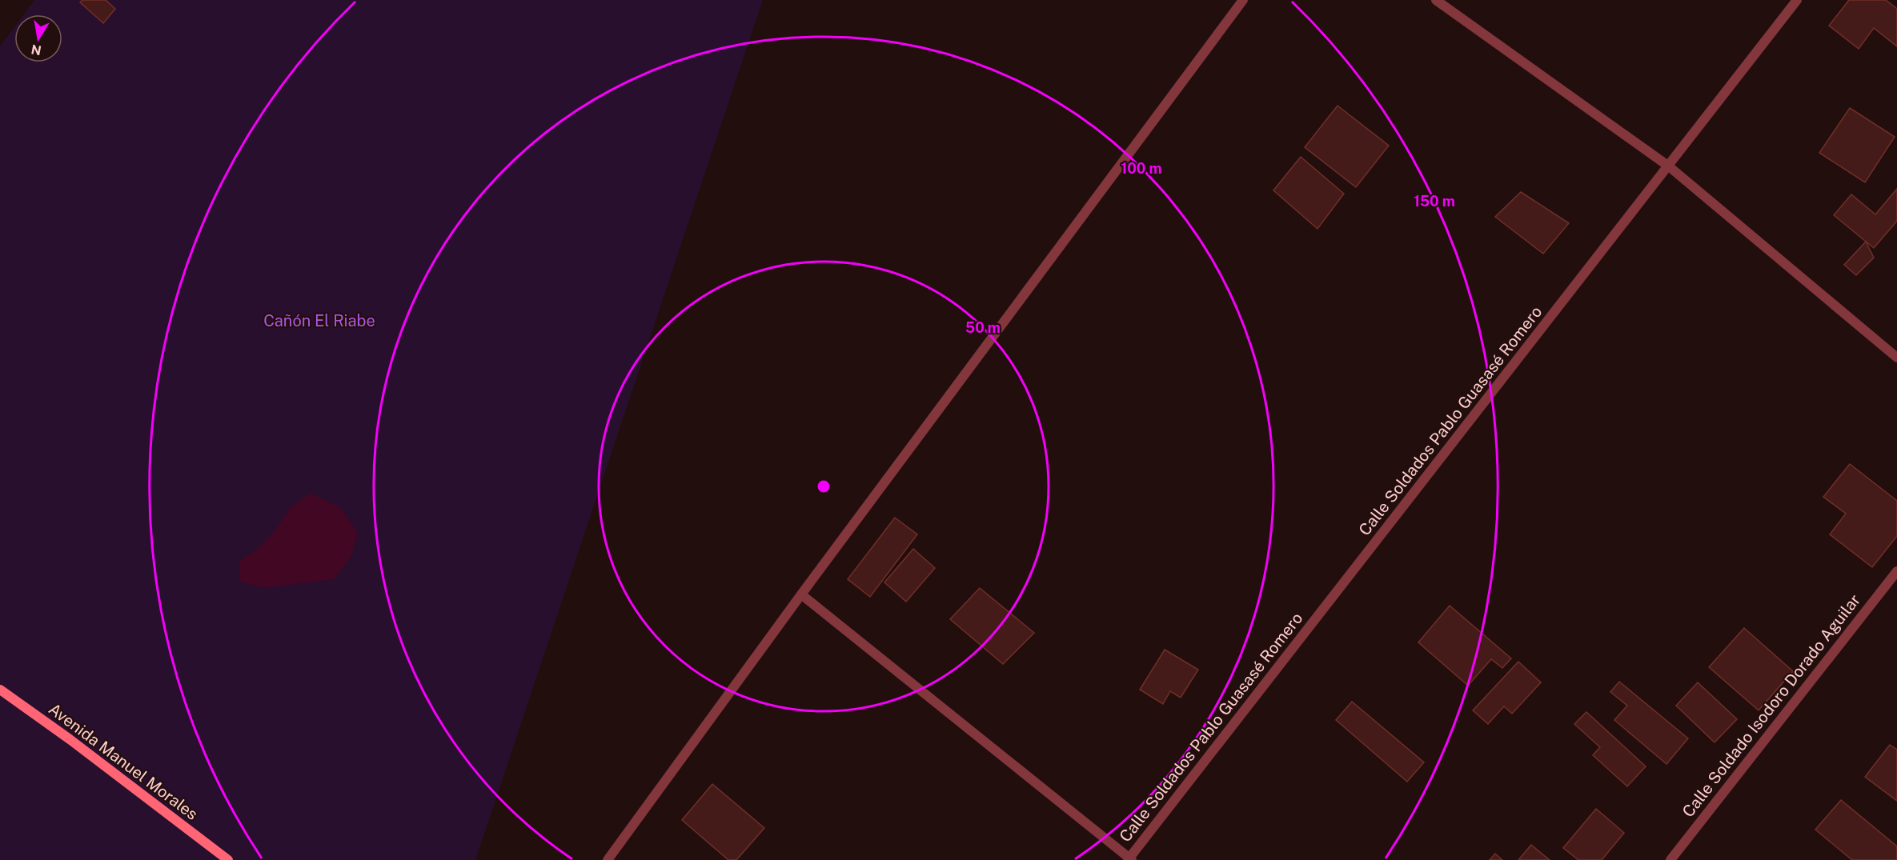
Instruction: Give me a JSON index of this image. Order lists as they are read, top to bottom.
{
  "streets": {
    "street": ["Calle Soldados Pablo Guasasé Romero", "Calle Soldado Isodoro Dorado Aguilar", "Avenida Manuel Morales"]
  },
  "parks": ["Cañón El Riabe"],
  "north": "bottom",
  "rings": ["100 m", "150 m", "50 m"]
}
